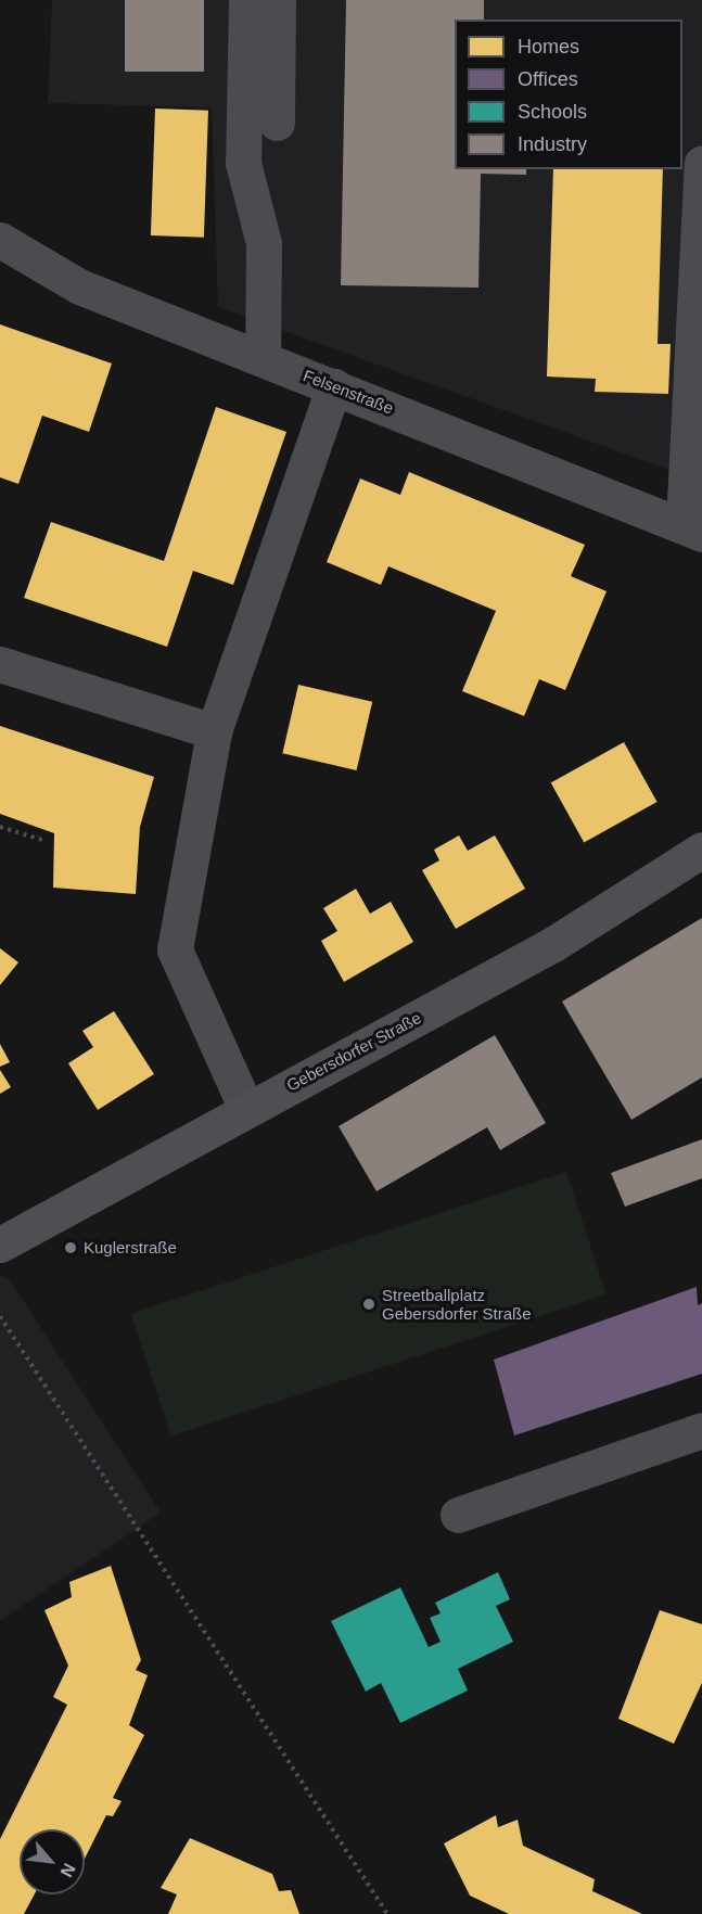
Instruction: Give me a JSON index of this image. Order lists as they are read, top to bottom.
{
  "streets": {
    "main road": ["Gebersdorfer Straße"],
    "street": ["Felsenstraße"]
  },
  "places": ["Kuglerstraße", "Streetballplatz Gebersdorfer Straße"],
  "legend": [
    "Homes",
    "Offices",
    "Schools",
    "Industry"
  ],
  "north": "bottom right"
}
